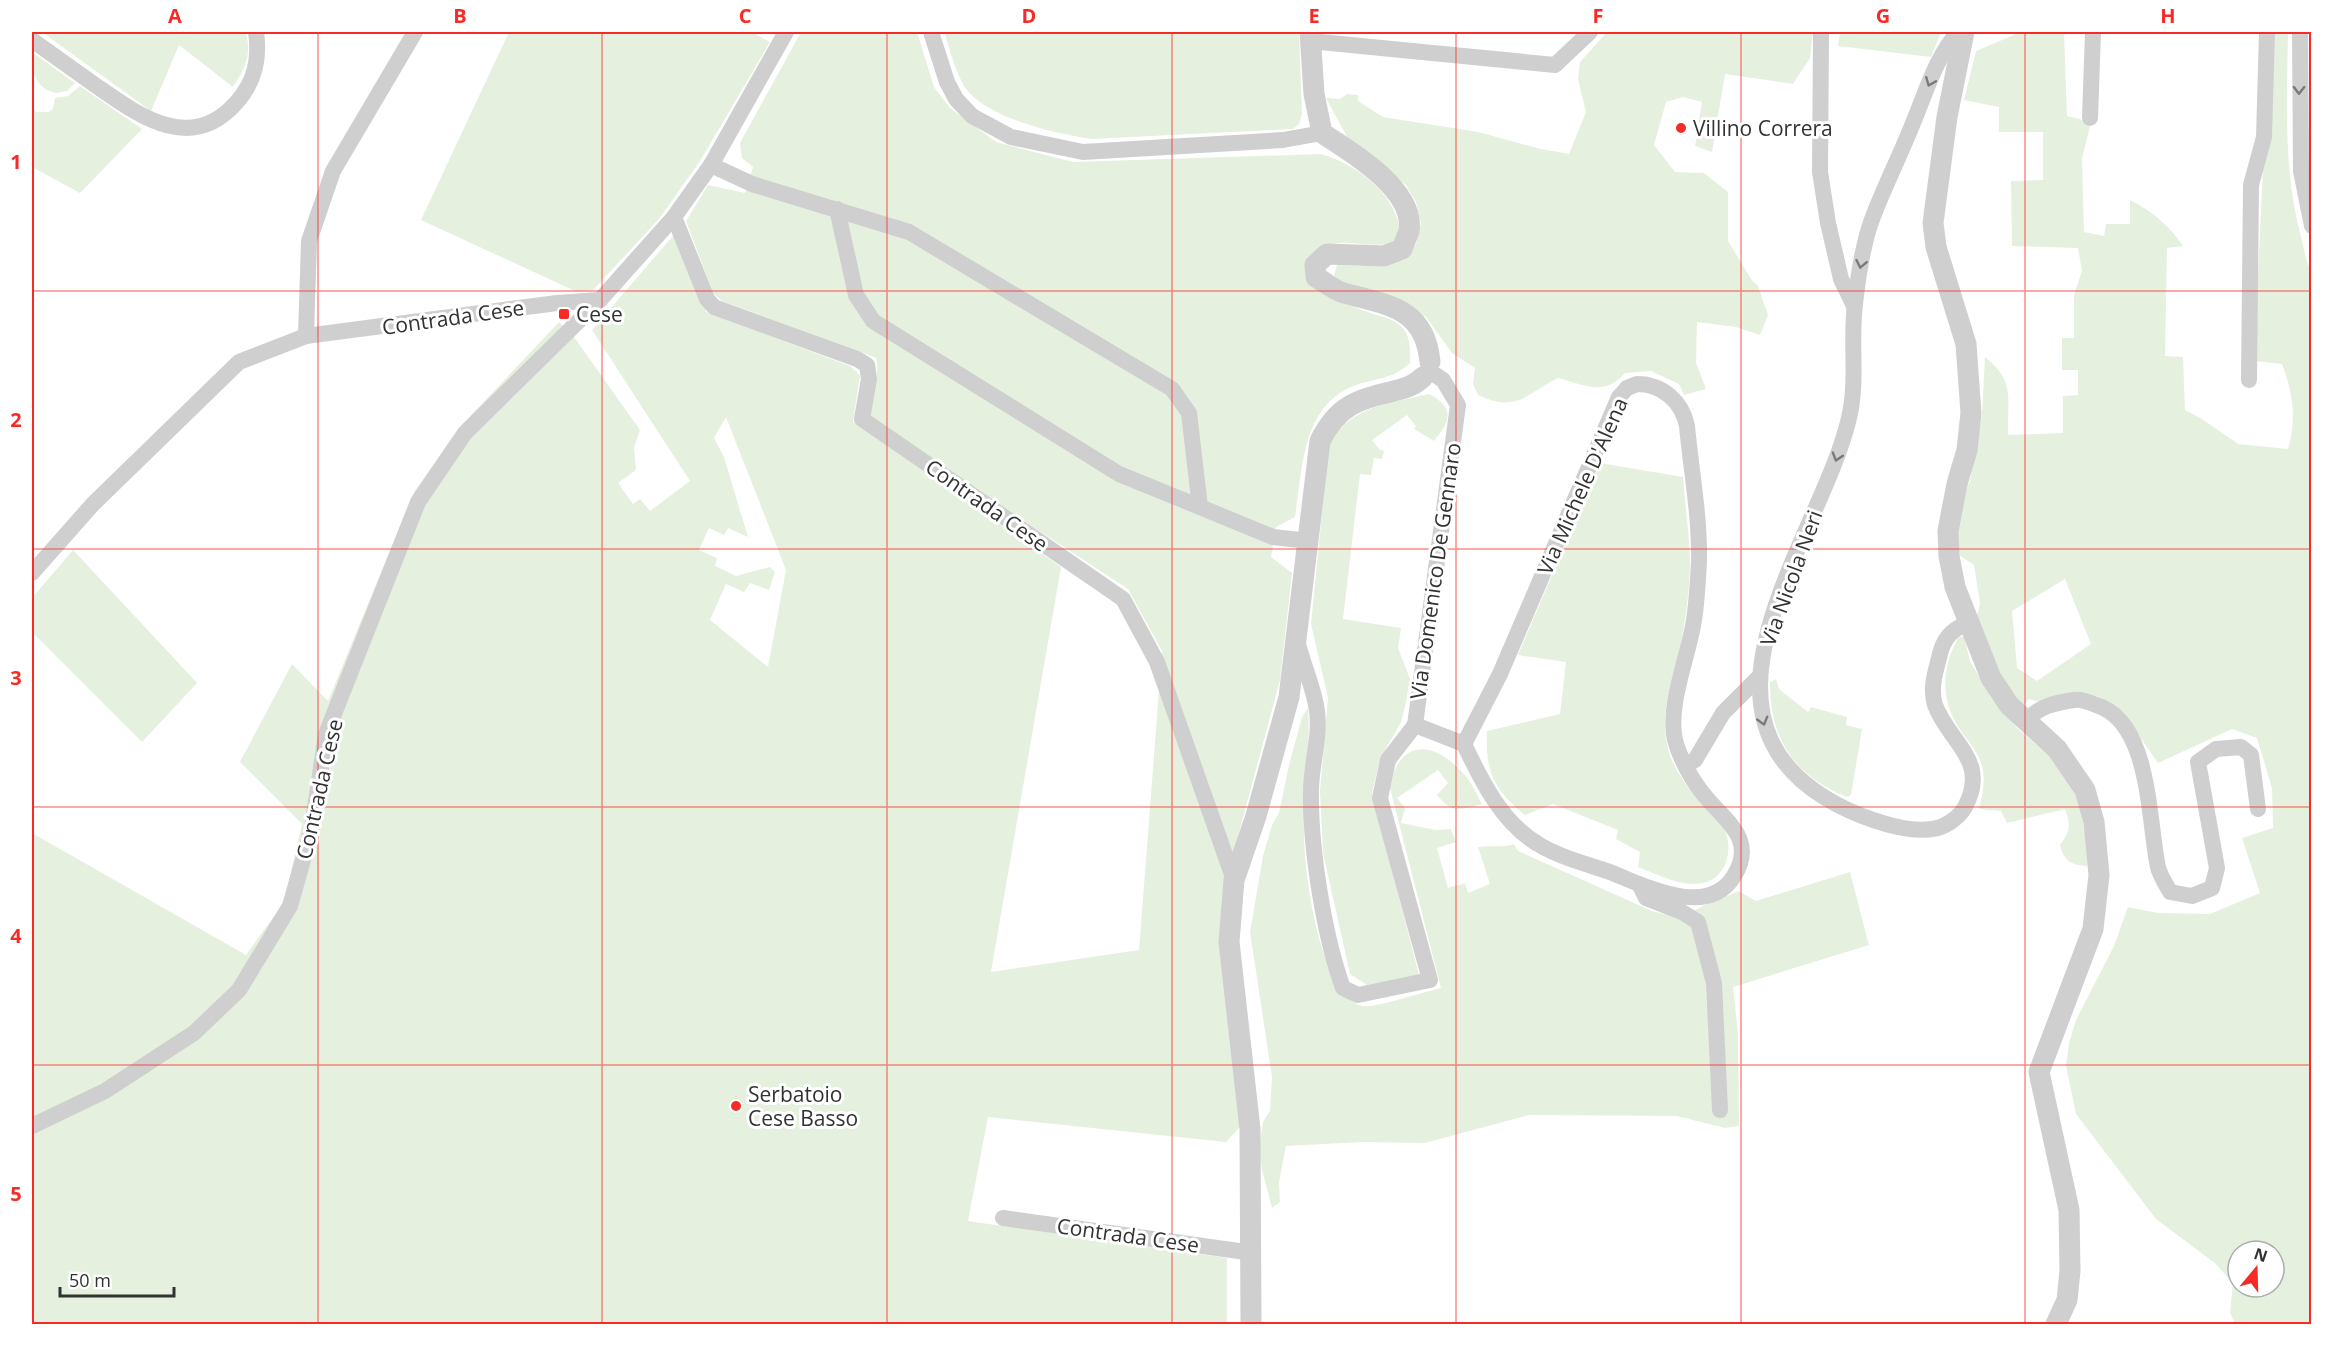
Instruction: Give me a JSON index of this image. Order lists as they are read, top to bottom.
{
  "streets": {
    "street": [
      "Contrada Cese",
      "Via Michele D'Alena",
      "Via Domenico De Gennaro",
      "Via Nicola Neri"
    ]
  },
  "crossings": [
    ["Via Michele D'Alena", "Via Domenico De Gennaro"]
  ],
  "places": {
    "other": ["Villino Correra", "Serbatoio Cese Basso"],
    "transit": ["Cese"]
  },
  "scale_bar": "50 m",
  "north": "top",
  "grid": {
    "columns": [
      "A",
      "B",
      "C",
      "D",
      "E",
      "F",
      "G",
      "H"
    ],
    "rows": [
      "1",
      "2",
      "3",
      "4",
      "5"
    ]
  }
}
